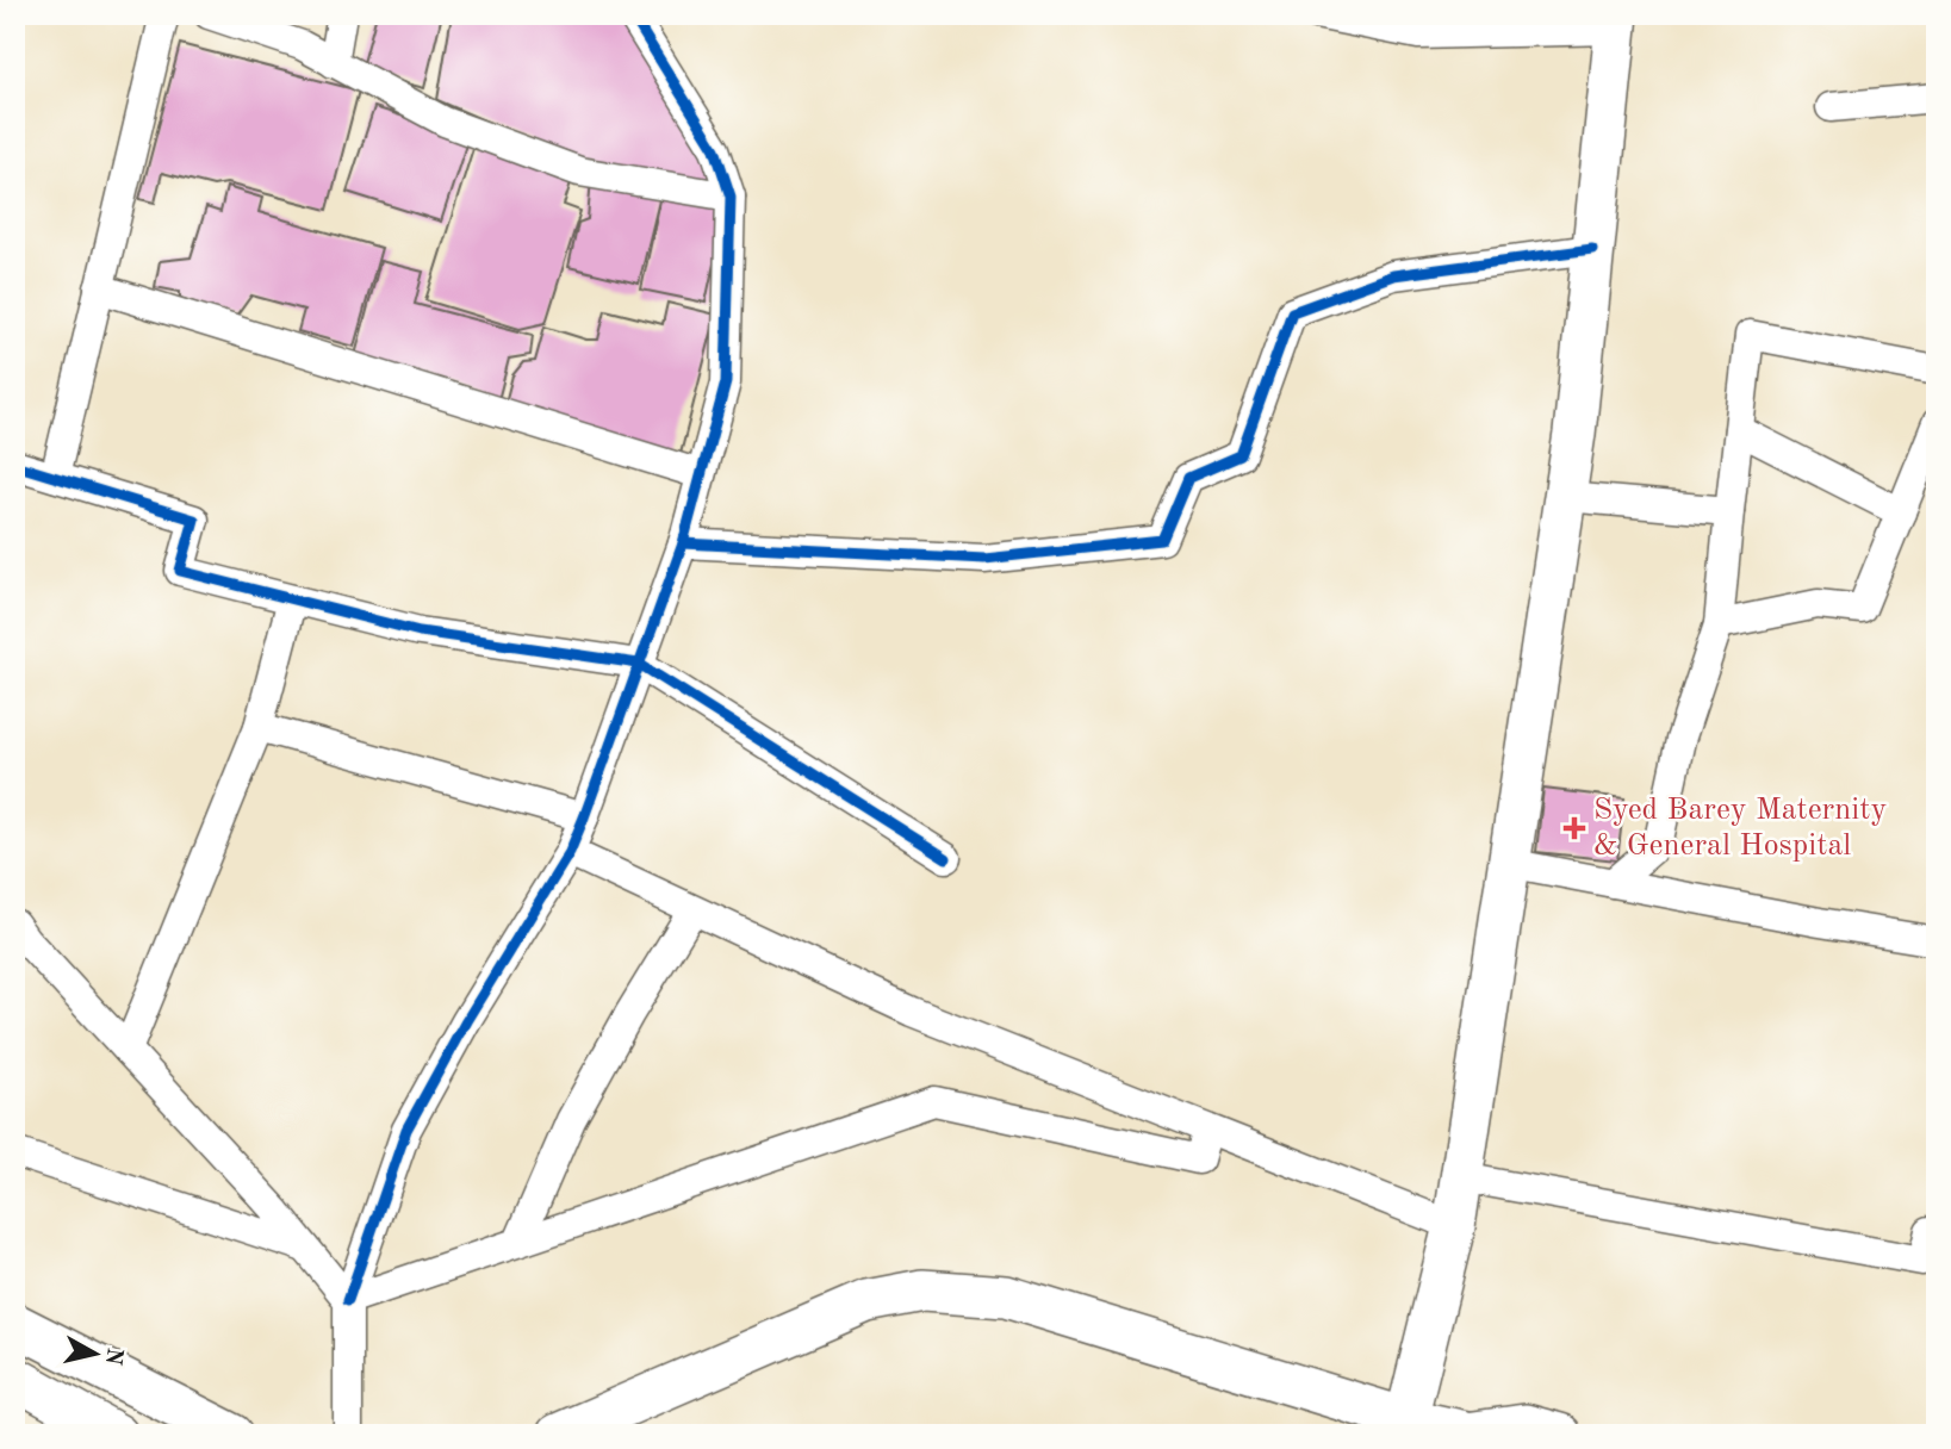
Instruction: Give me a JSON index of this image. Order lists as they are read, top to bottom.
{
  "places": {
    "health": ["Syed Barey Maternity & General Hospital"]
  },
  "north": "right"
}
